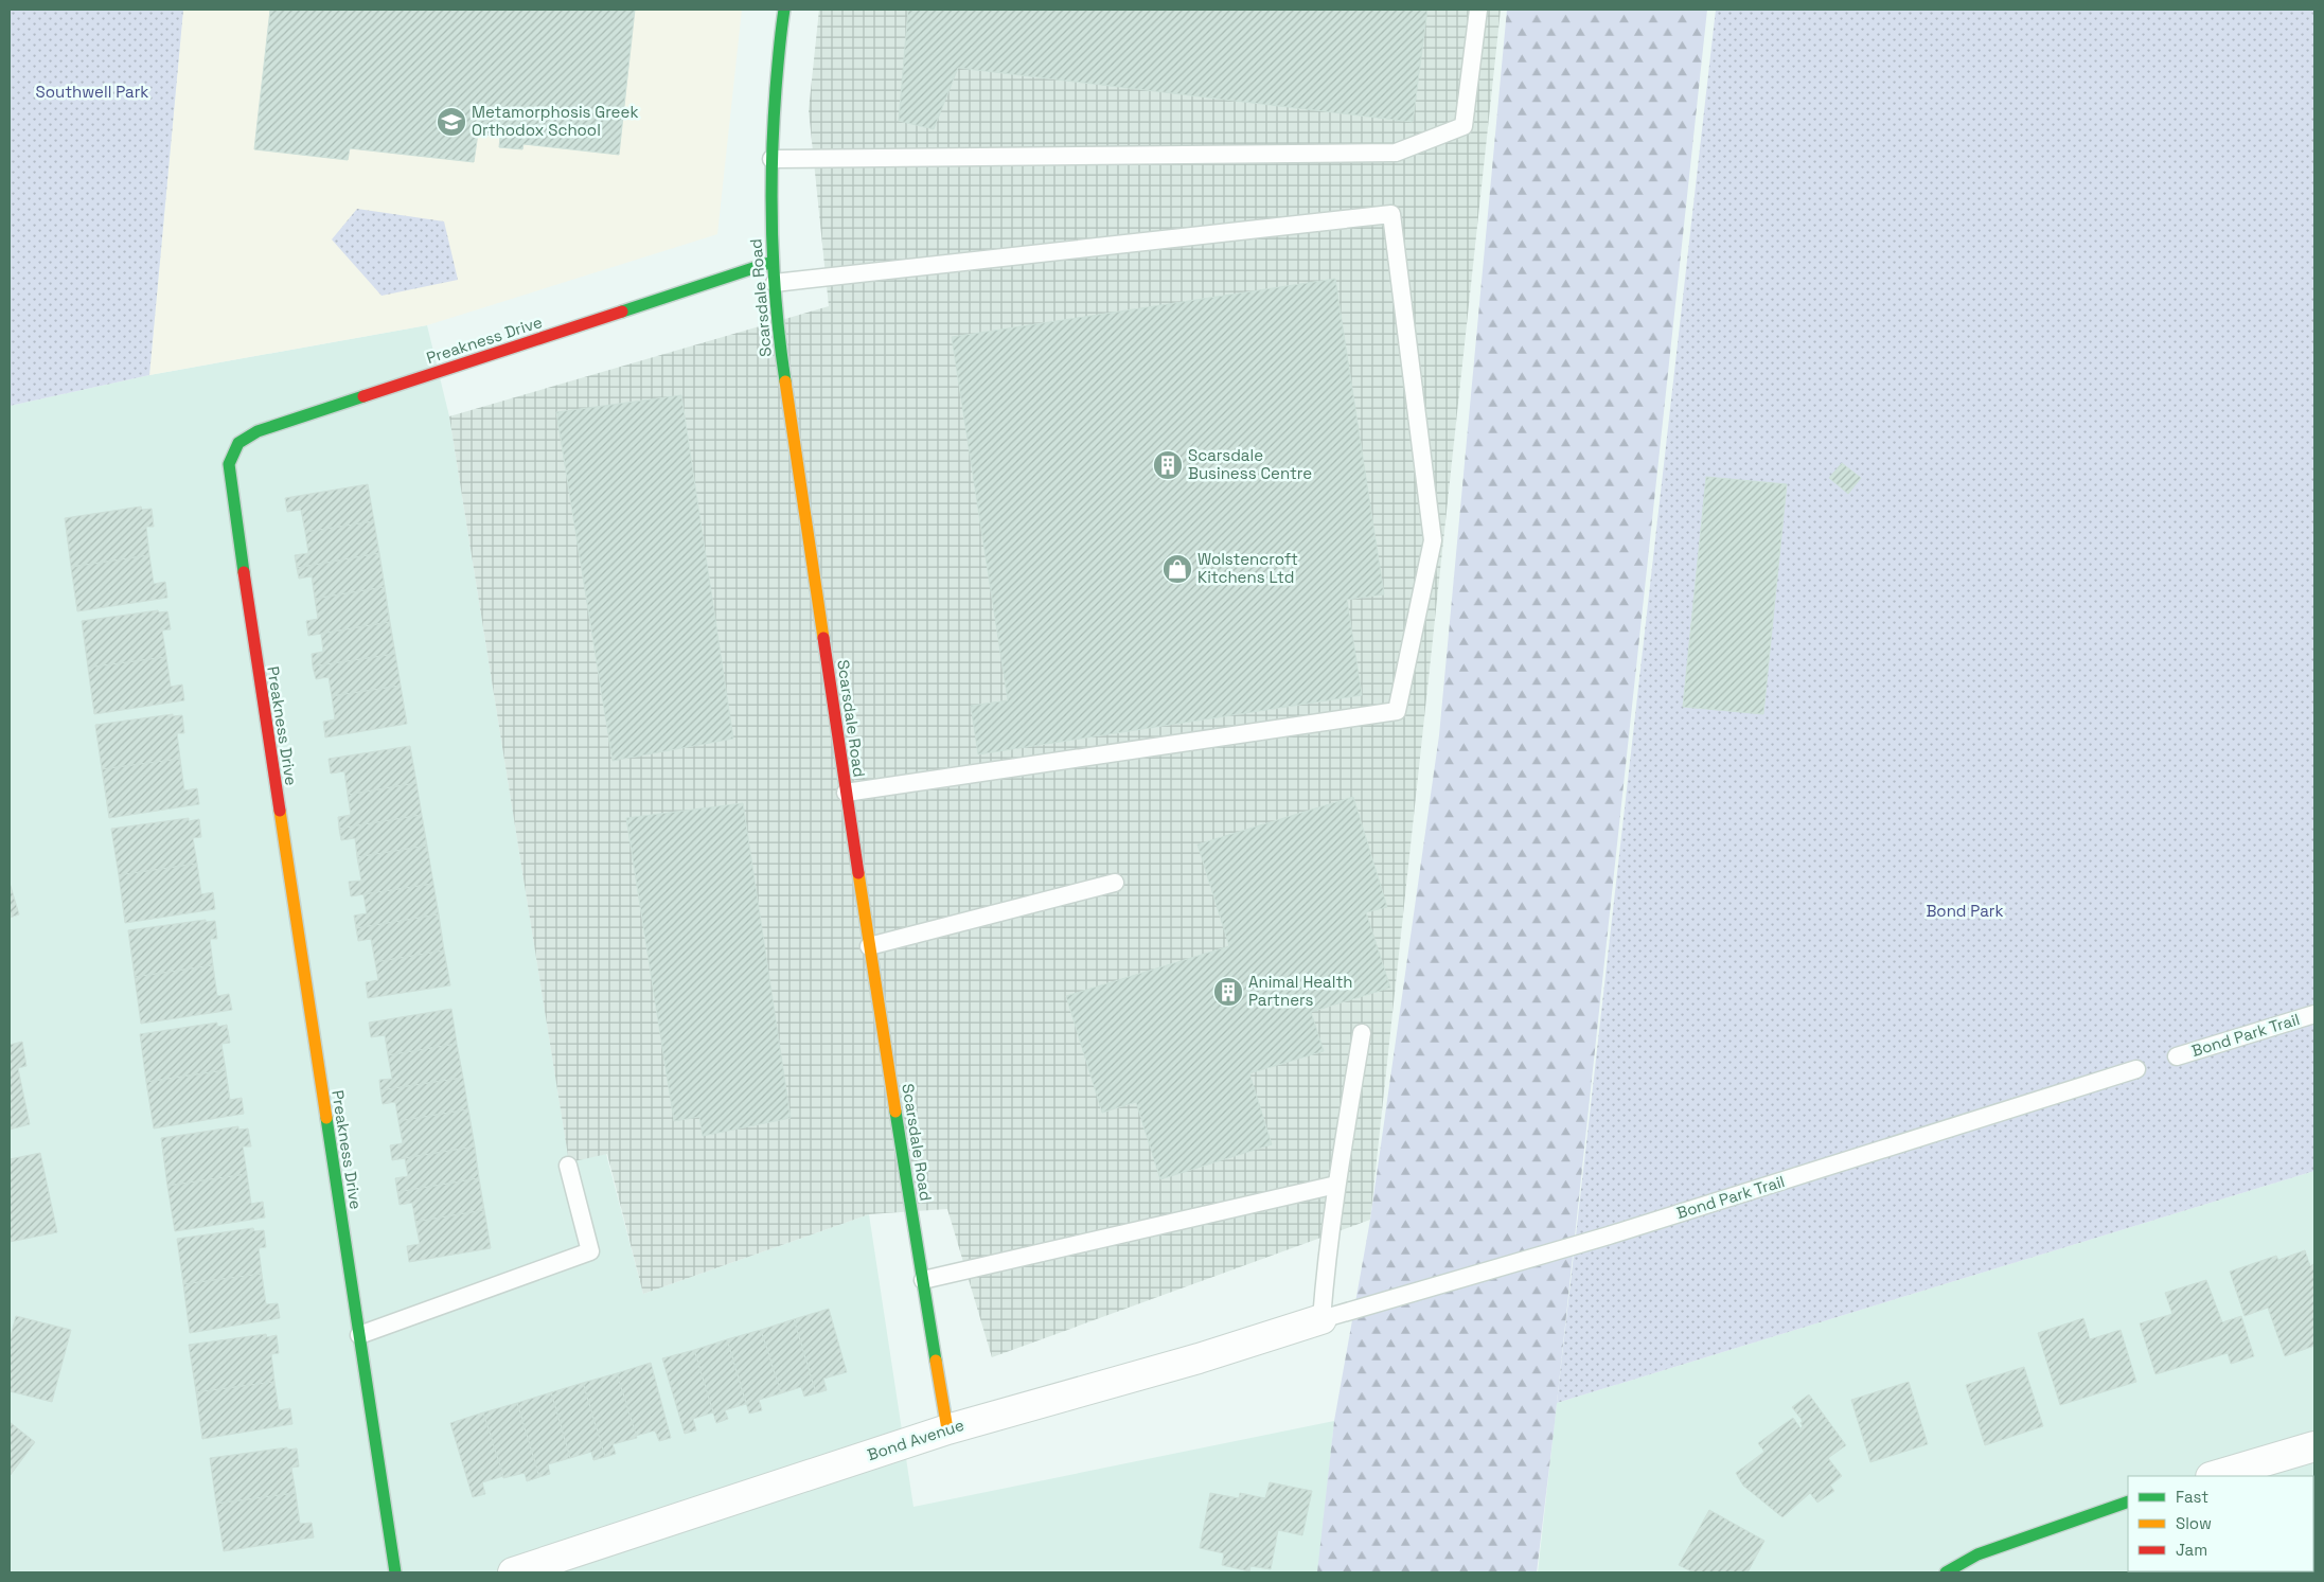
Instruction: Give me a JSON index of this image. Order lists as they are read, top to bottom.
{
  "streets": {
    "street": ["Scarsdale Road", "Preakness Drive", "Bond Avenue"],
    "lane": ["Bond Park Trail"]
  },
  "crossings": [
    ["Scarsdale Road", "Preakness Drive"],
    ["Scarsdale Road", "Bond Avenue"],
    ["Bond Park Trail", "Bond Avenue"]
  ],
  "parks": ["Southwell Park", "Bond Park"],
  "places": {
    "school or university": ["Metamorphosis Greek Orthodox School"],
    "building": ["Scarsdale Business Centre", "Animal Health Partners"],
    "shop": ["Wolstencroft Kitchens Ltd"]
  },
  "legend": ["Fast", "Slow", "Jam"]
}
